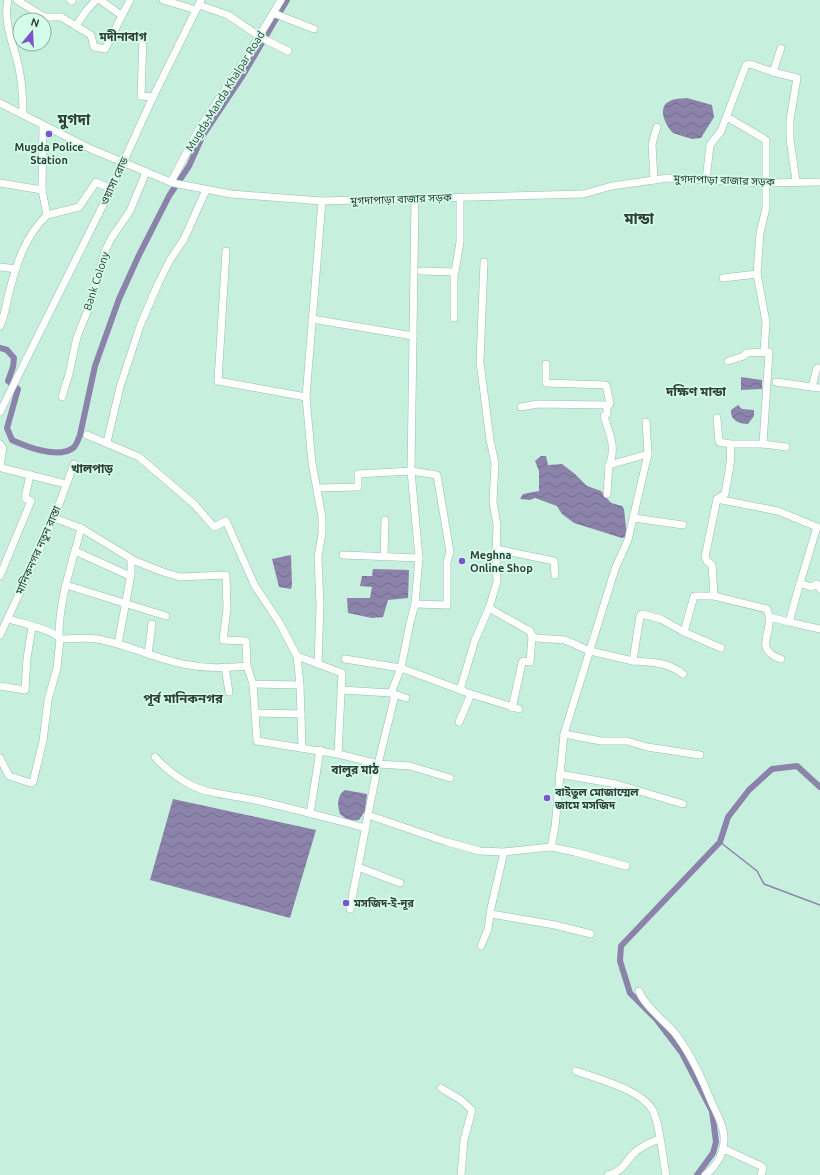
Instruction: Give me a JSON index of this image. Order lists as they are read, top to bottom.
{
  "streets": {
    "street": [
      "Mugda-Manda Khalpar Road",
      "মুগদাপাড়া বাজার সড়ক",
      "ওয়াসা রোড",
      "Bank Colony",
      "মানিকনগর নতুন রাস্তা"
    ]
  },
  "crossings": [
    ["Mugda-Manda Khalpar Road", "মুগদাপাড়া বাজার সড়ক"],
    ["মুগদাপাড়া বাজার সড়ক", "ওয়াসা রোড"],
    ["মুগদাপাড়া বাজার সড়ক", "Bank Colony"]
  ],
  "districts": [
    "মদীনাবাগ",
    "মুগদা",
    "মান্ডা",
    "দক্ষিণ মান্ডা",
    "খালপাড়",
    "পূর্ব মানিকনগর",
    "বালুর মাঠ"
  ],
  "places": [
    "Mugda Police Station",
    "Meghna Online Shop",
    "বাইতুল মোজাম্মেল জামে মসজিদ",
    "মসজিদ-ই-নূর"
  ],
  "north": "top"
}
